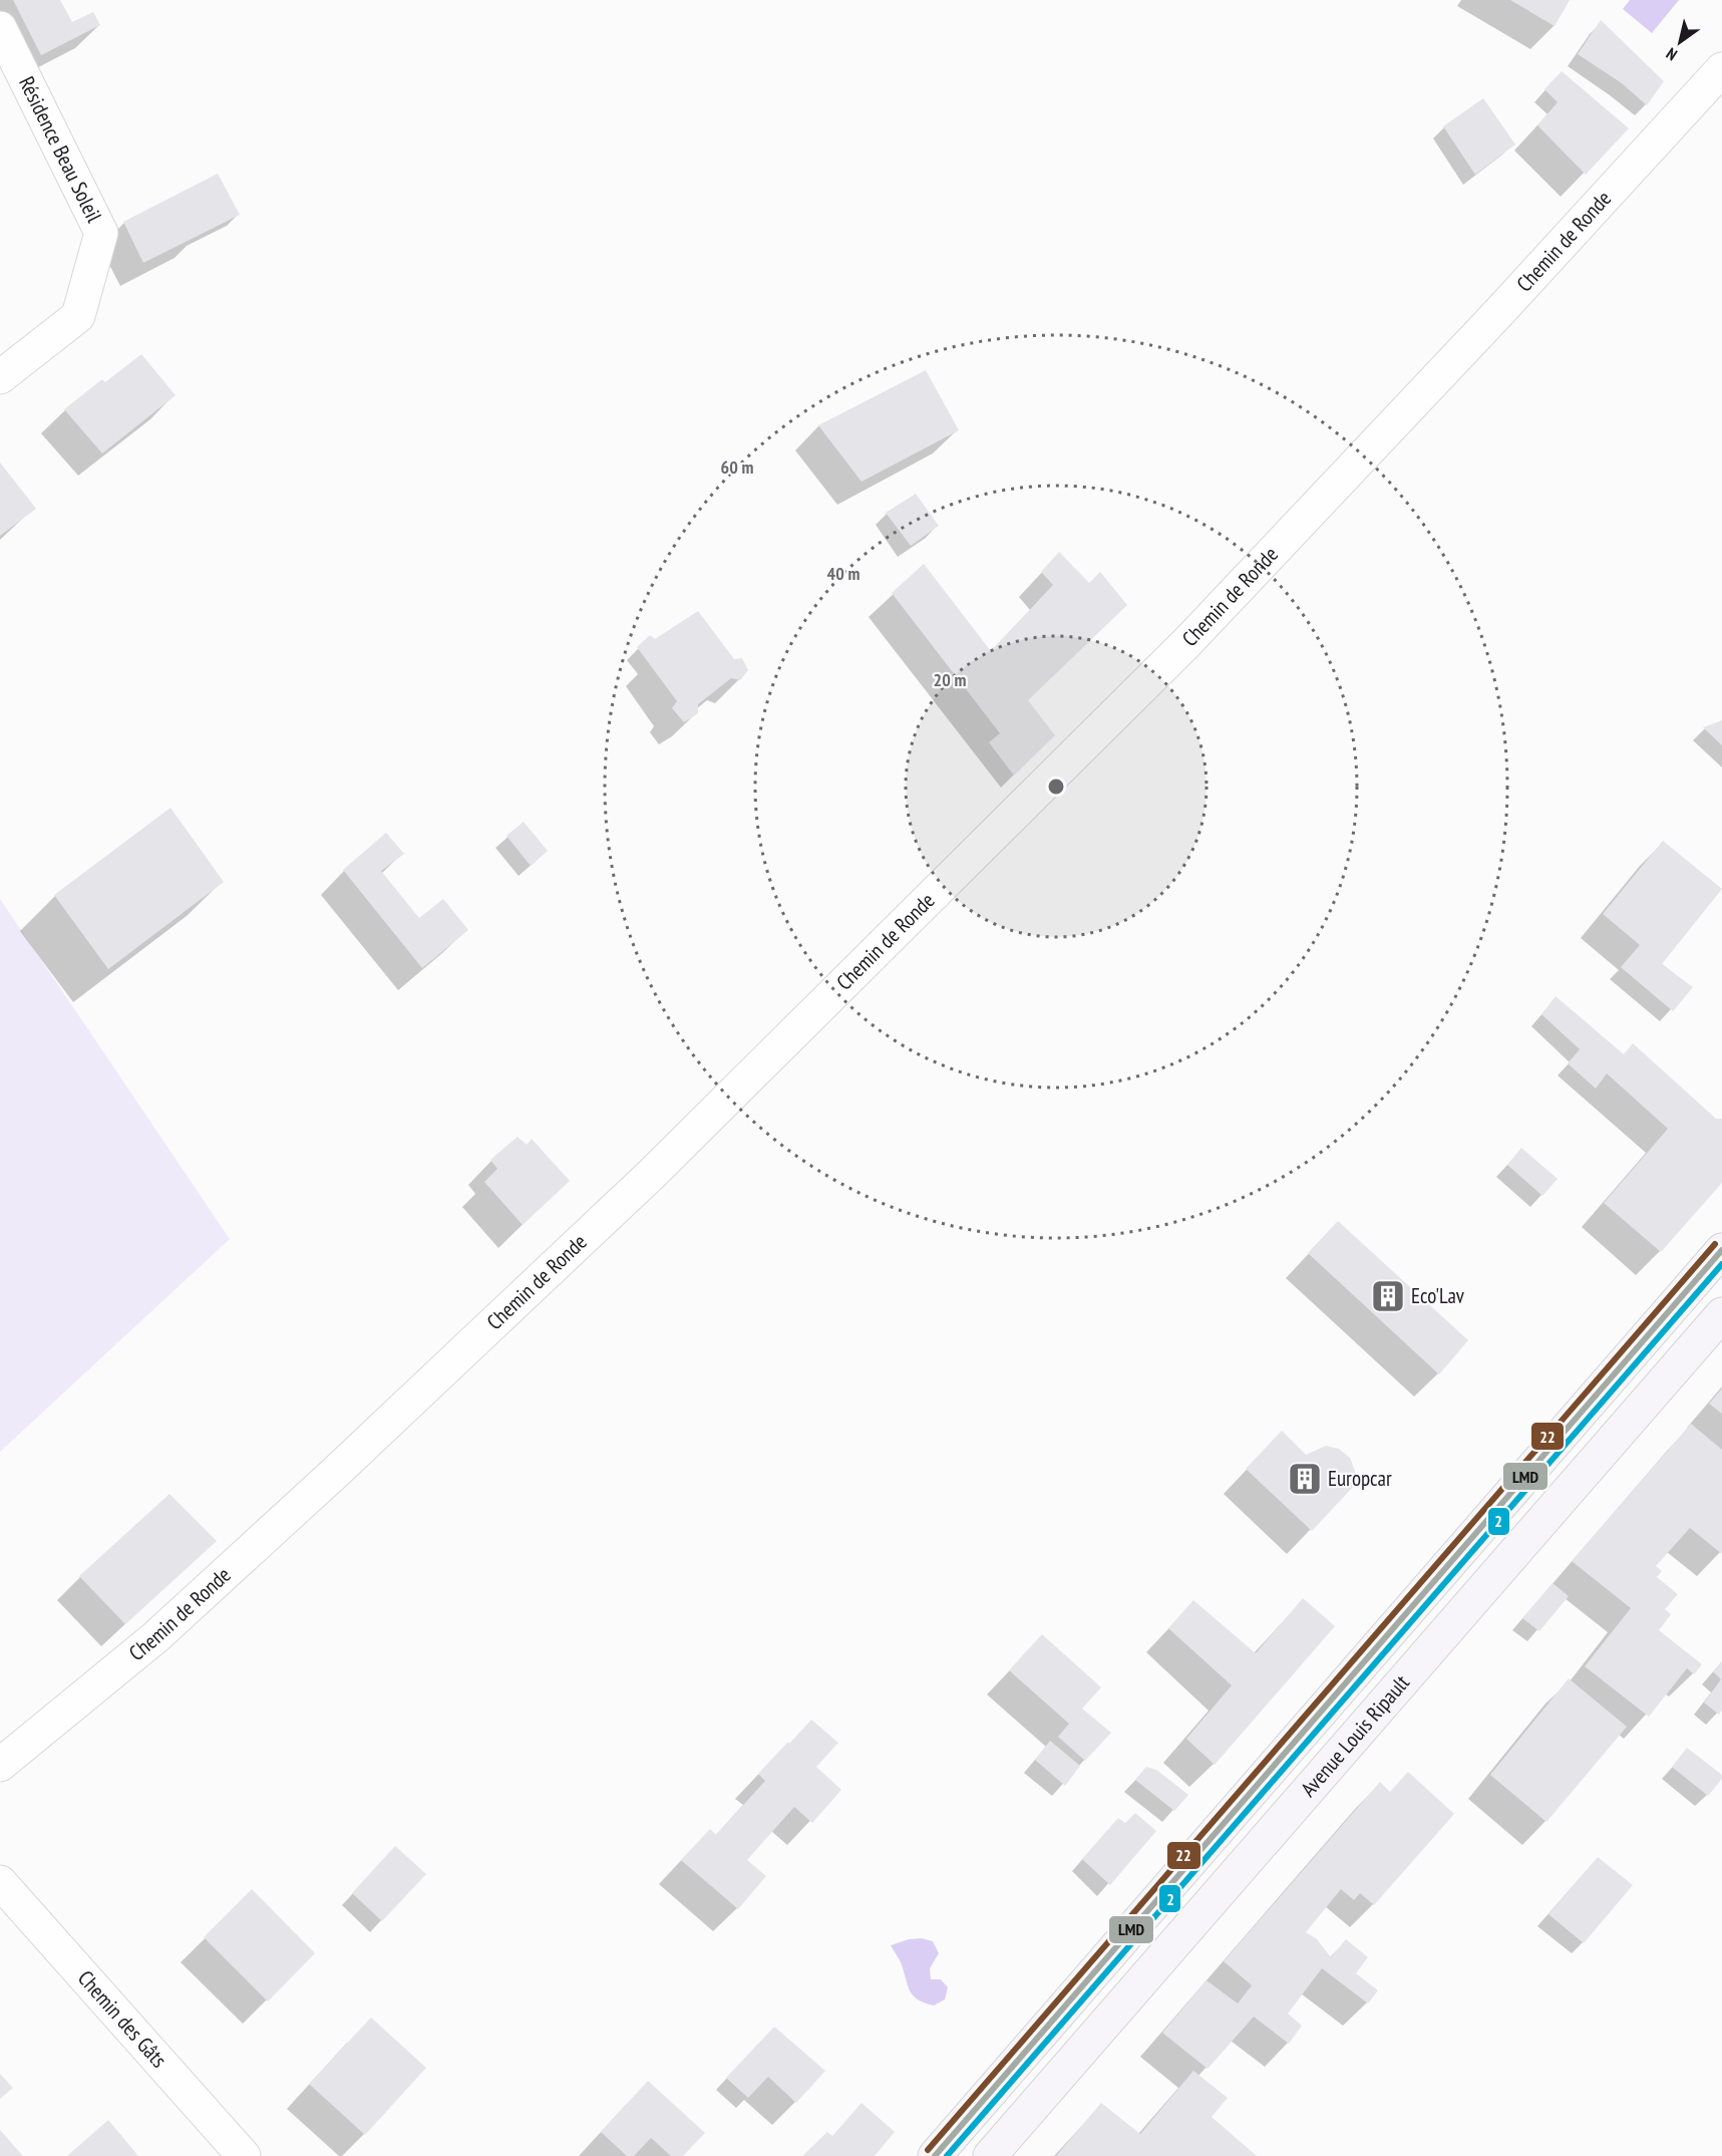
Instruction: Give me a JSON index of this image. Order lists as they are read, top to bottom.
{
  "streets": {
    "main road": ["Avenue Louis Ripault"],
    "street": ["Résidence Beau Soleil", "Chemin de Ronde", "Chemin des Gâts"]
  },
  "places": {
    "building": ["Eco'Lav", "Europcar"]
  },
  "lines": ["transit line 22", "transit line LMD", "transit line 2"],
  "north": "bottom left",
  "rings": ["60 m", "40 m", "20 m"]
}
